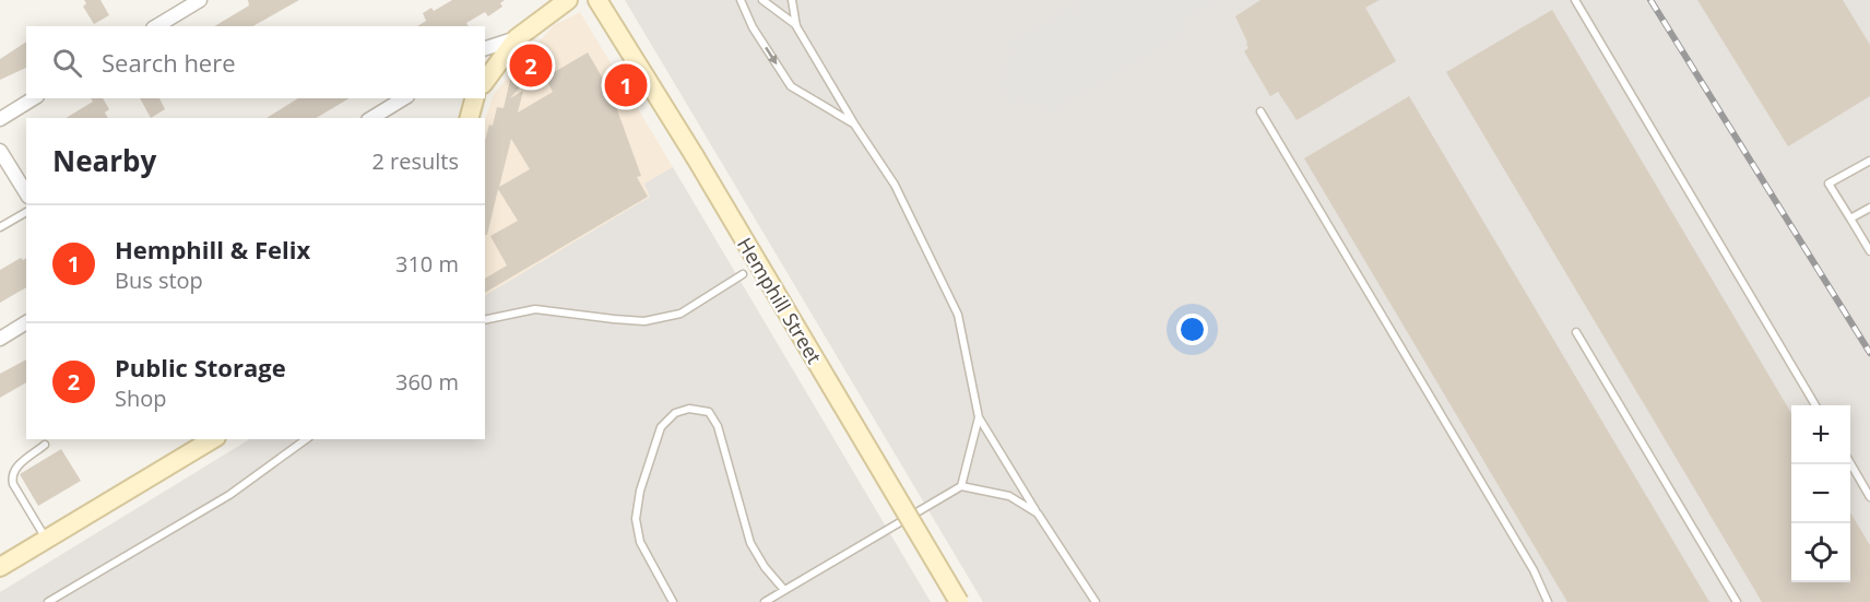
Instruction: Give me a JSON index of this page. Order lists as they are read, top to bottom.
{
  "streets": {
    "main road": ["Hemphill Street"]
  },
  "page": {
    "search": "Search here",
    "pins": ["2", "1"],
    "heading": ["Nearby", "2 results"],
    "list": [
      {
        "mark": "1",
        "name": "Hemphill & Felix",
        "note": "Bus stop",
        "value": "310 m"
      },
      {
        "mark": "2",
        "name": "Public Storage",
        "note": "Shop",
        "value": "360 m"
      }
    ],
    "map_buttons": ["+", "−"]
  }
}
